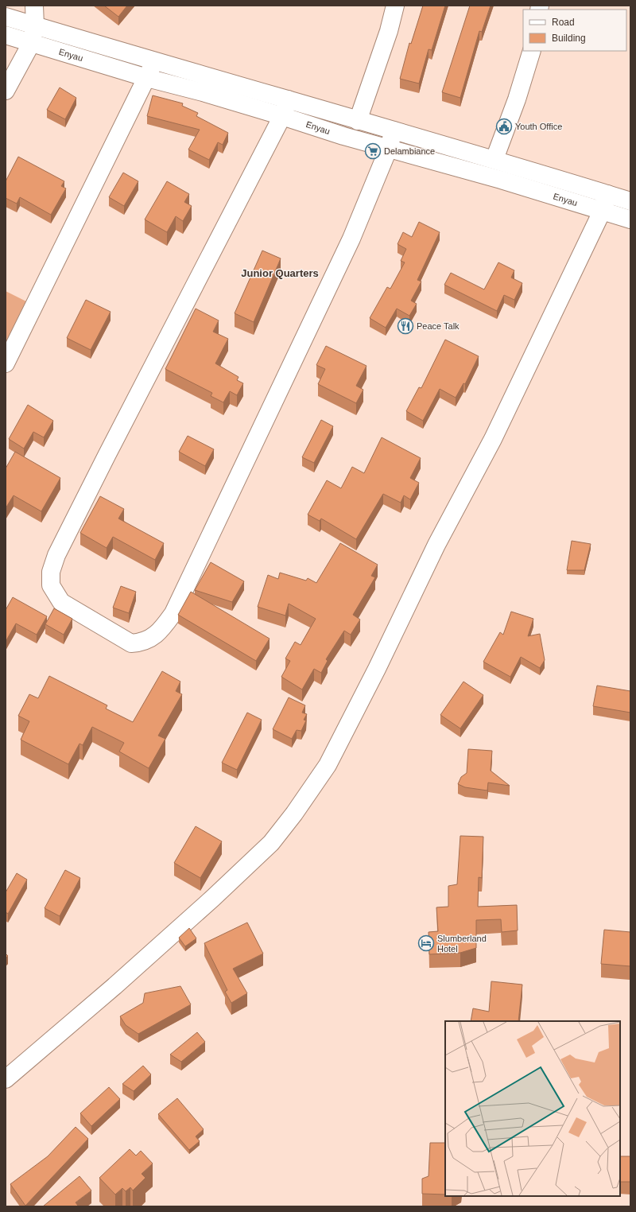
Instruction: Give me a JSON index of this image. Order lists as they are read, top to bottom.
{
  "streets": {
    "street": ["Enyau"]
  },
  "districts": ["Junior Quarters"],
  "places": {
    "public building": ["Youth Office"],
    "supermarket": ["Delambiance"],
    "restaurant": ["Peace Talk"],
    "hotel": ["Slumberland Hotel"]
  },
  "legend": ["Road", "Building"]
}
